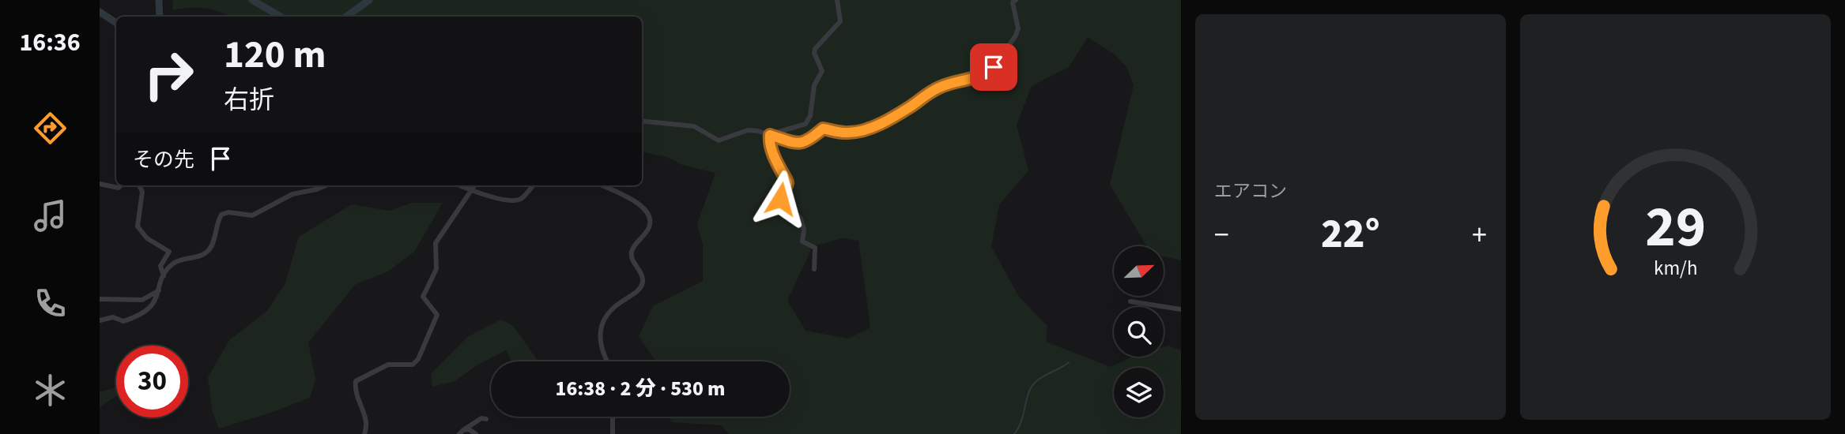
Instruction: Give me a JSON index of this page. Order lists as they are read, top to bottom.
{
  "north": "top right",
  "page": {
    "tabs": "16:36",
    "tile": "エアコン",
    "turn": ["120 m", "右折"],
    "then": "その先",
    "heat": ["−", "22°", "+"],
    "limit": "30",
    "trip": "16:38 · 2 分 · 530 m",
    "gauge": ["29", "km/h"]
  }
}
